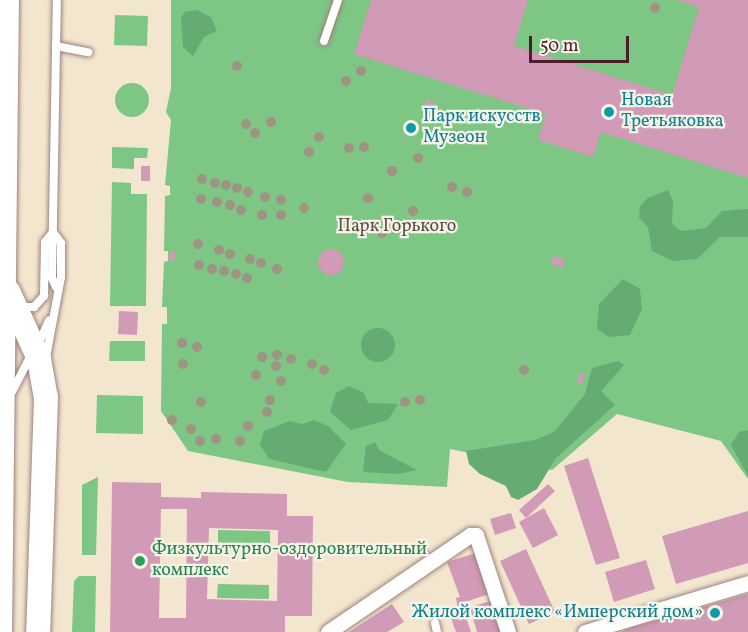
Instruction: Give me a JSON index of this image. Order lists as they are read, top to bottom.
{
  "parks": ["Парк Горького"],
  "places": [
    "Новая Третьяковка",
    "Парк искусств Музеон",
    "Физкультурно-оздоровительный комплекс",
    "Жилой комплекс «Имперский дом»"
  ],
  "scale_bar": "50 m"
}
